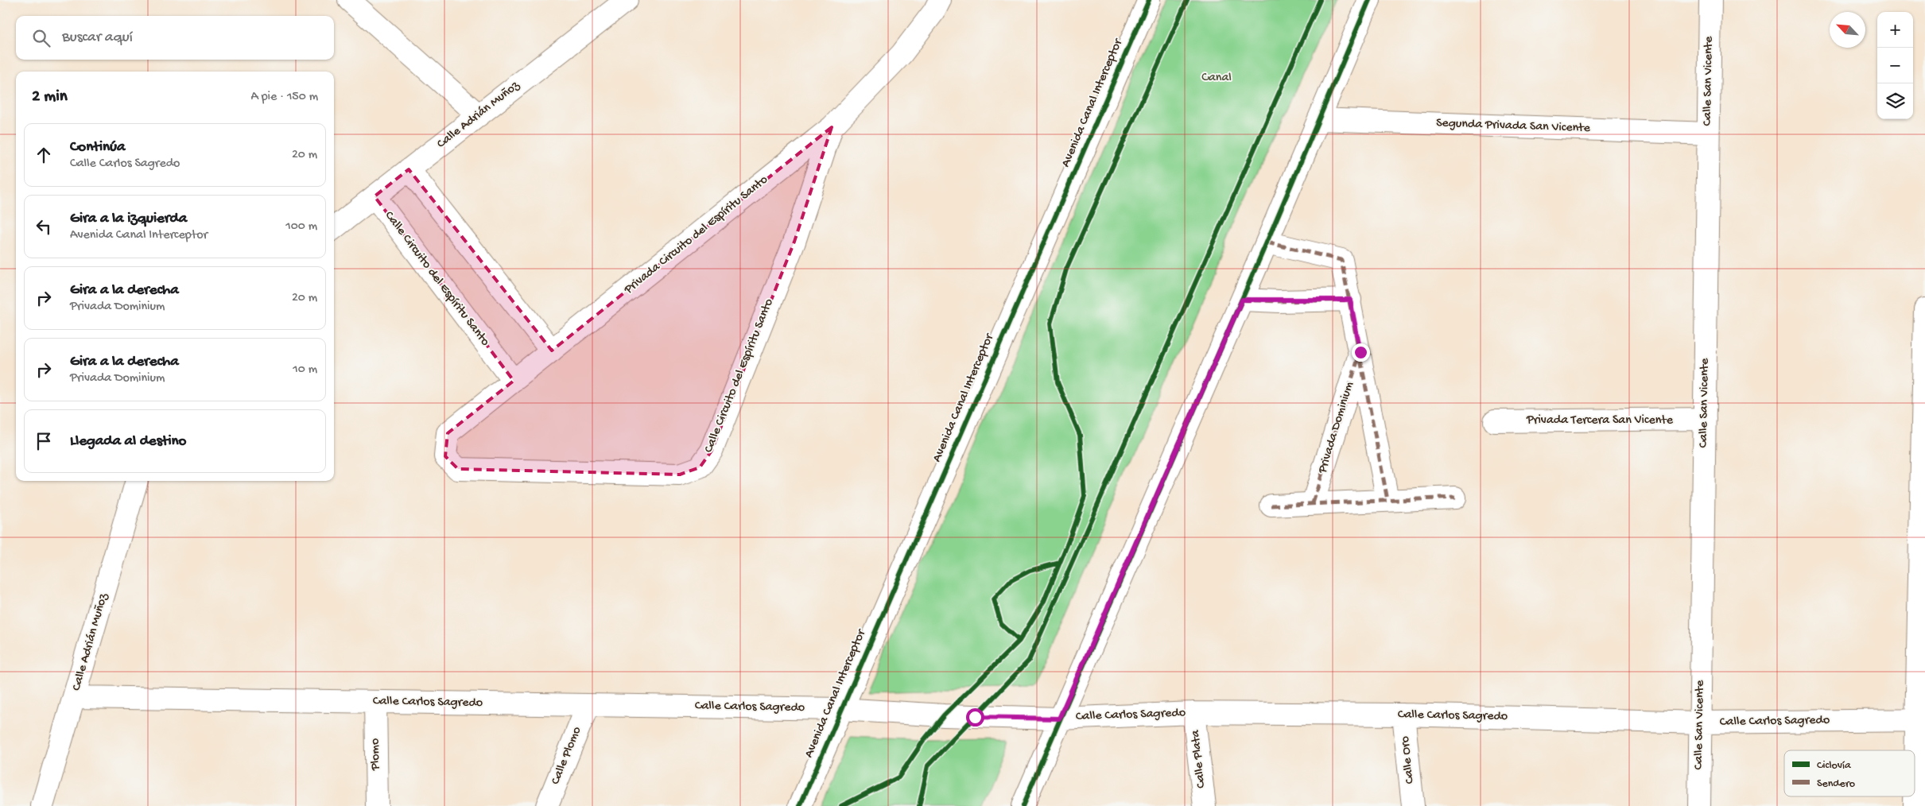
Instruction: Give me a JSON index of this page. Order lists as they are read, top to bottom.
{
  "streets": {
    "street": [
      "Calle San Vicente",
      "Avenida Canal Interceptor",
      "Calle Adrián Muñoz",
      "Segunda Privada San Vicente",
      "Privada Circuito del Espíritu Santo",
      "Calle Circuito del Espíritu Santo",
      "Privada Tercera San Vicente",
      "Privada Dominium",
      "Calle Carlos Sagredo",
      "Plomo",
      "Calle Plomo",
      "Calle Plata",
      "Calle Oro"
    ]
  },
  "crossings": [
    ["Calle San Vicente", "Segunda Privada San Vicente"],
    ["Calle San Vicente", "Privada Tercera San Vicente"],
    ["Calle San Vicente", "Calle Carlos Sagredo"],
    ["Avenida Canal Interceptor", "Calle Carlos Sagredo"],
    ["Calle Adrián Muñoz", "Calle Circuito del Espíritu Santo"],
    ["Calle Adrián Muñoz", "Calle Carlos Sagredo"],
    ["Privada Circuito del Espíritu Santo", "Calle Circuito del Espíritu Santo"],
    ["Calle Carlos Sagredo", "Plomo"],
    ["Calle Carlos Sagredo", "Calle Plomo"],
    ["Calle Carlos Sagredo", "Calle Plata"],
    ["Calle Carlos Sagredo", "Calle Oro"]
  ],
  "parks": ["Canal"],
  "legend": ["Ciclovía", "Sendero"],
  "north": "top left",
  "page": {
    "map_buttons": ["+", "−"],
    "search": "Buscar aquí",
    "heading": ["2 min", "A pie · 150 m"],
    "list": [
      ["Continúa", "Calle Carlos Sagredo", "20 m"],
      ["Gira a la izquierda", "Avenida Canal Interceptor", "100 m"],
      ["Gira a la derecha", "Privada Dominium", "20 m"],
      ["Gira a la derecha", "Privada Dominium", "10 m"],
      "Llegada al destino"
    ]
  }
}
